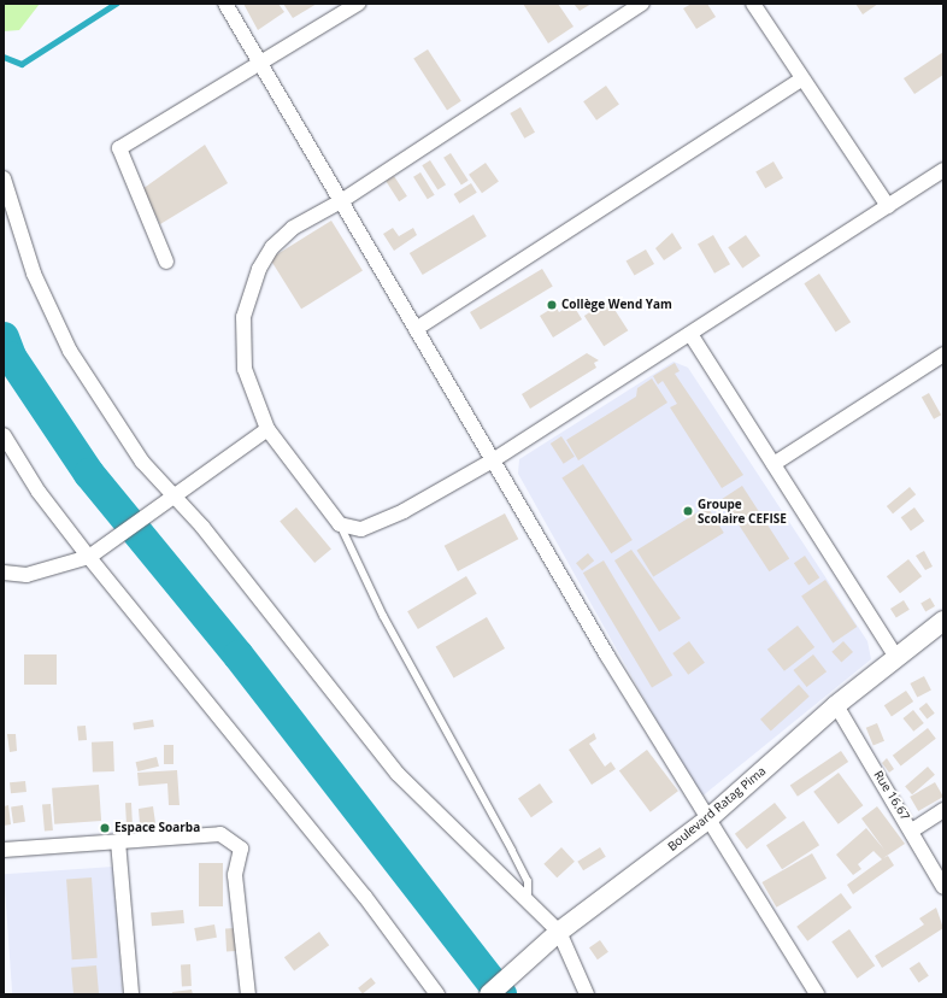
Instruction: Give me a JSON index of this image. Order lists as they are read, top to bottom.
{
  "streets": {
    "street": ["Rue 16.67", "Boulevard Ratag Pima"]
  },
  "crossings": [
    ["Rue 16.67", "Boulevard Ratag Pima"]
  ],
  "places": ["Collège Wend Yam", "Groupe Scolaire CEFISE", "Espace Soarba"]
}
